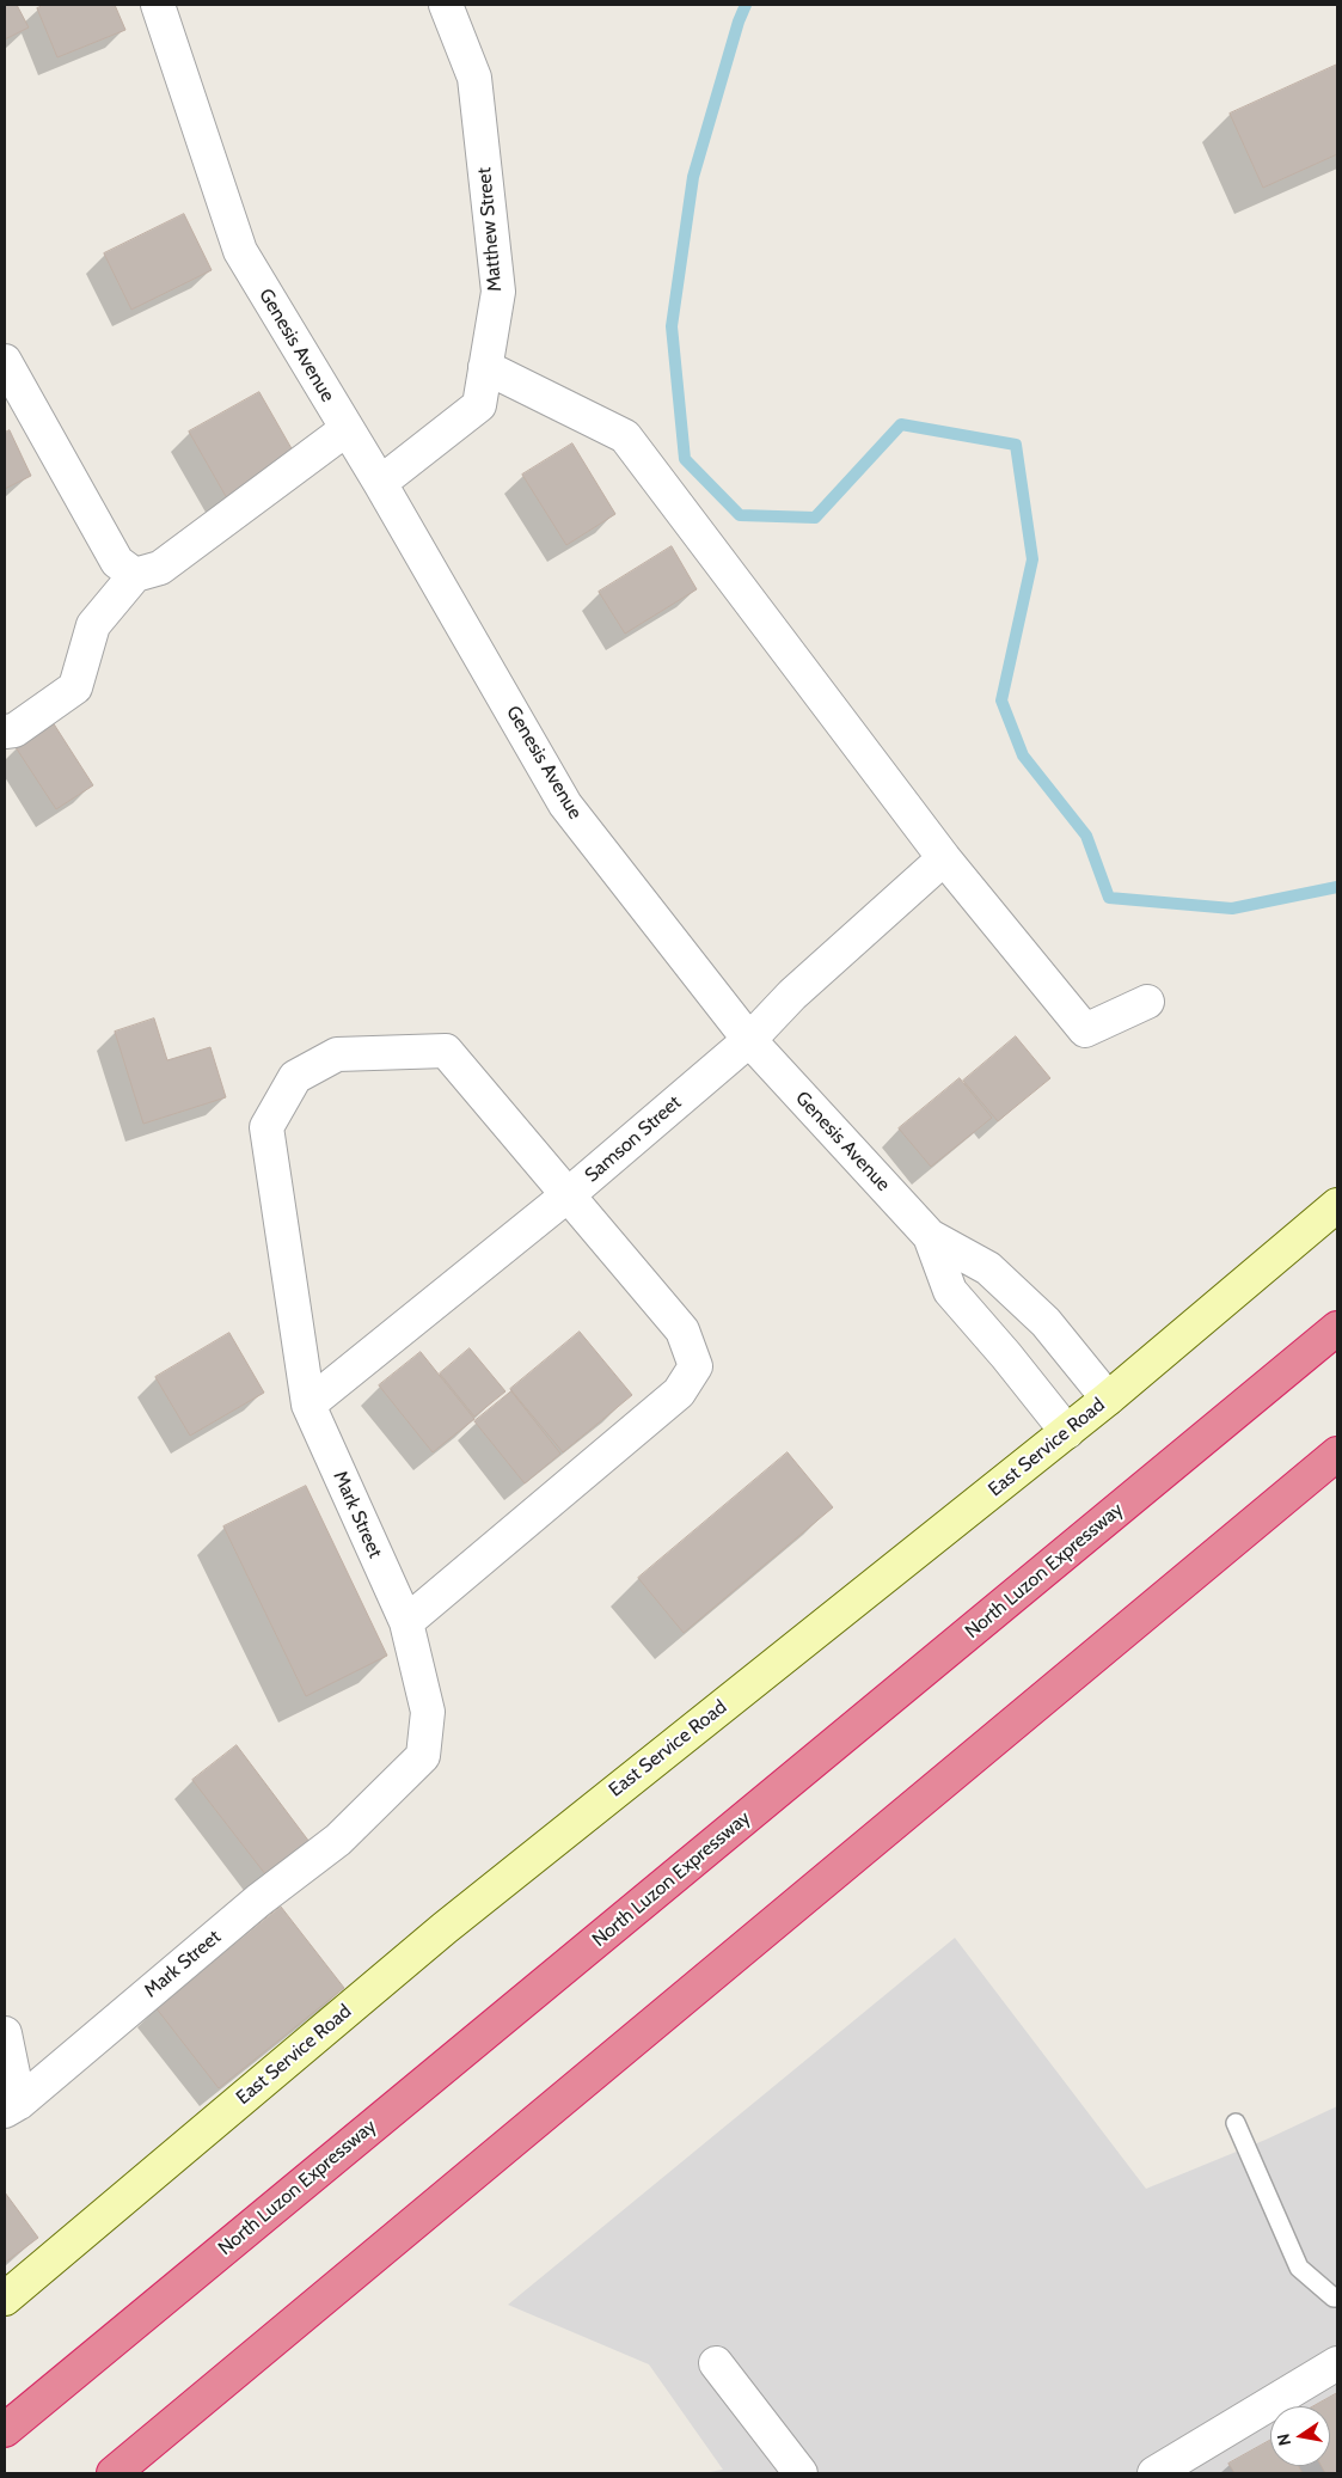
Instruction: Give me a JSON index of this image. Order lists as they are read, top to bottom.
{
  "streets": {
    "highway": ["North Luzon Expressway"],
    "main road": ["East Service Road"],
    "street": [
      "Matthew Street",
      "Genesis Avenue",
      "Samson Street",
      "Mark Street"
    ]
  },
  "crossings": [
    ["Matthew Street", "Genesis Avenue"],
    ["Genesis Avenue", "Samson Street"],
    ["Genesis Avenue", "East Service Road"],
    ["Samson Street", "Mark Street"]
  ],
  "north": "left"
}
